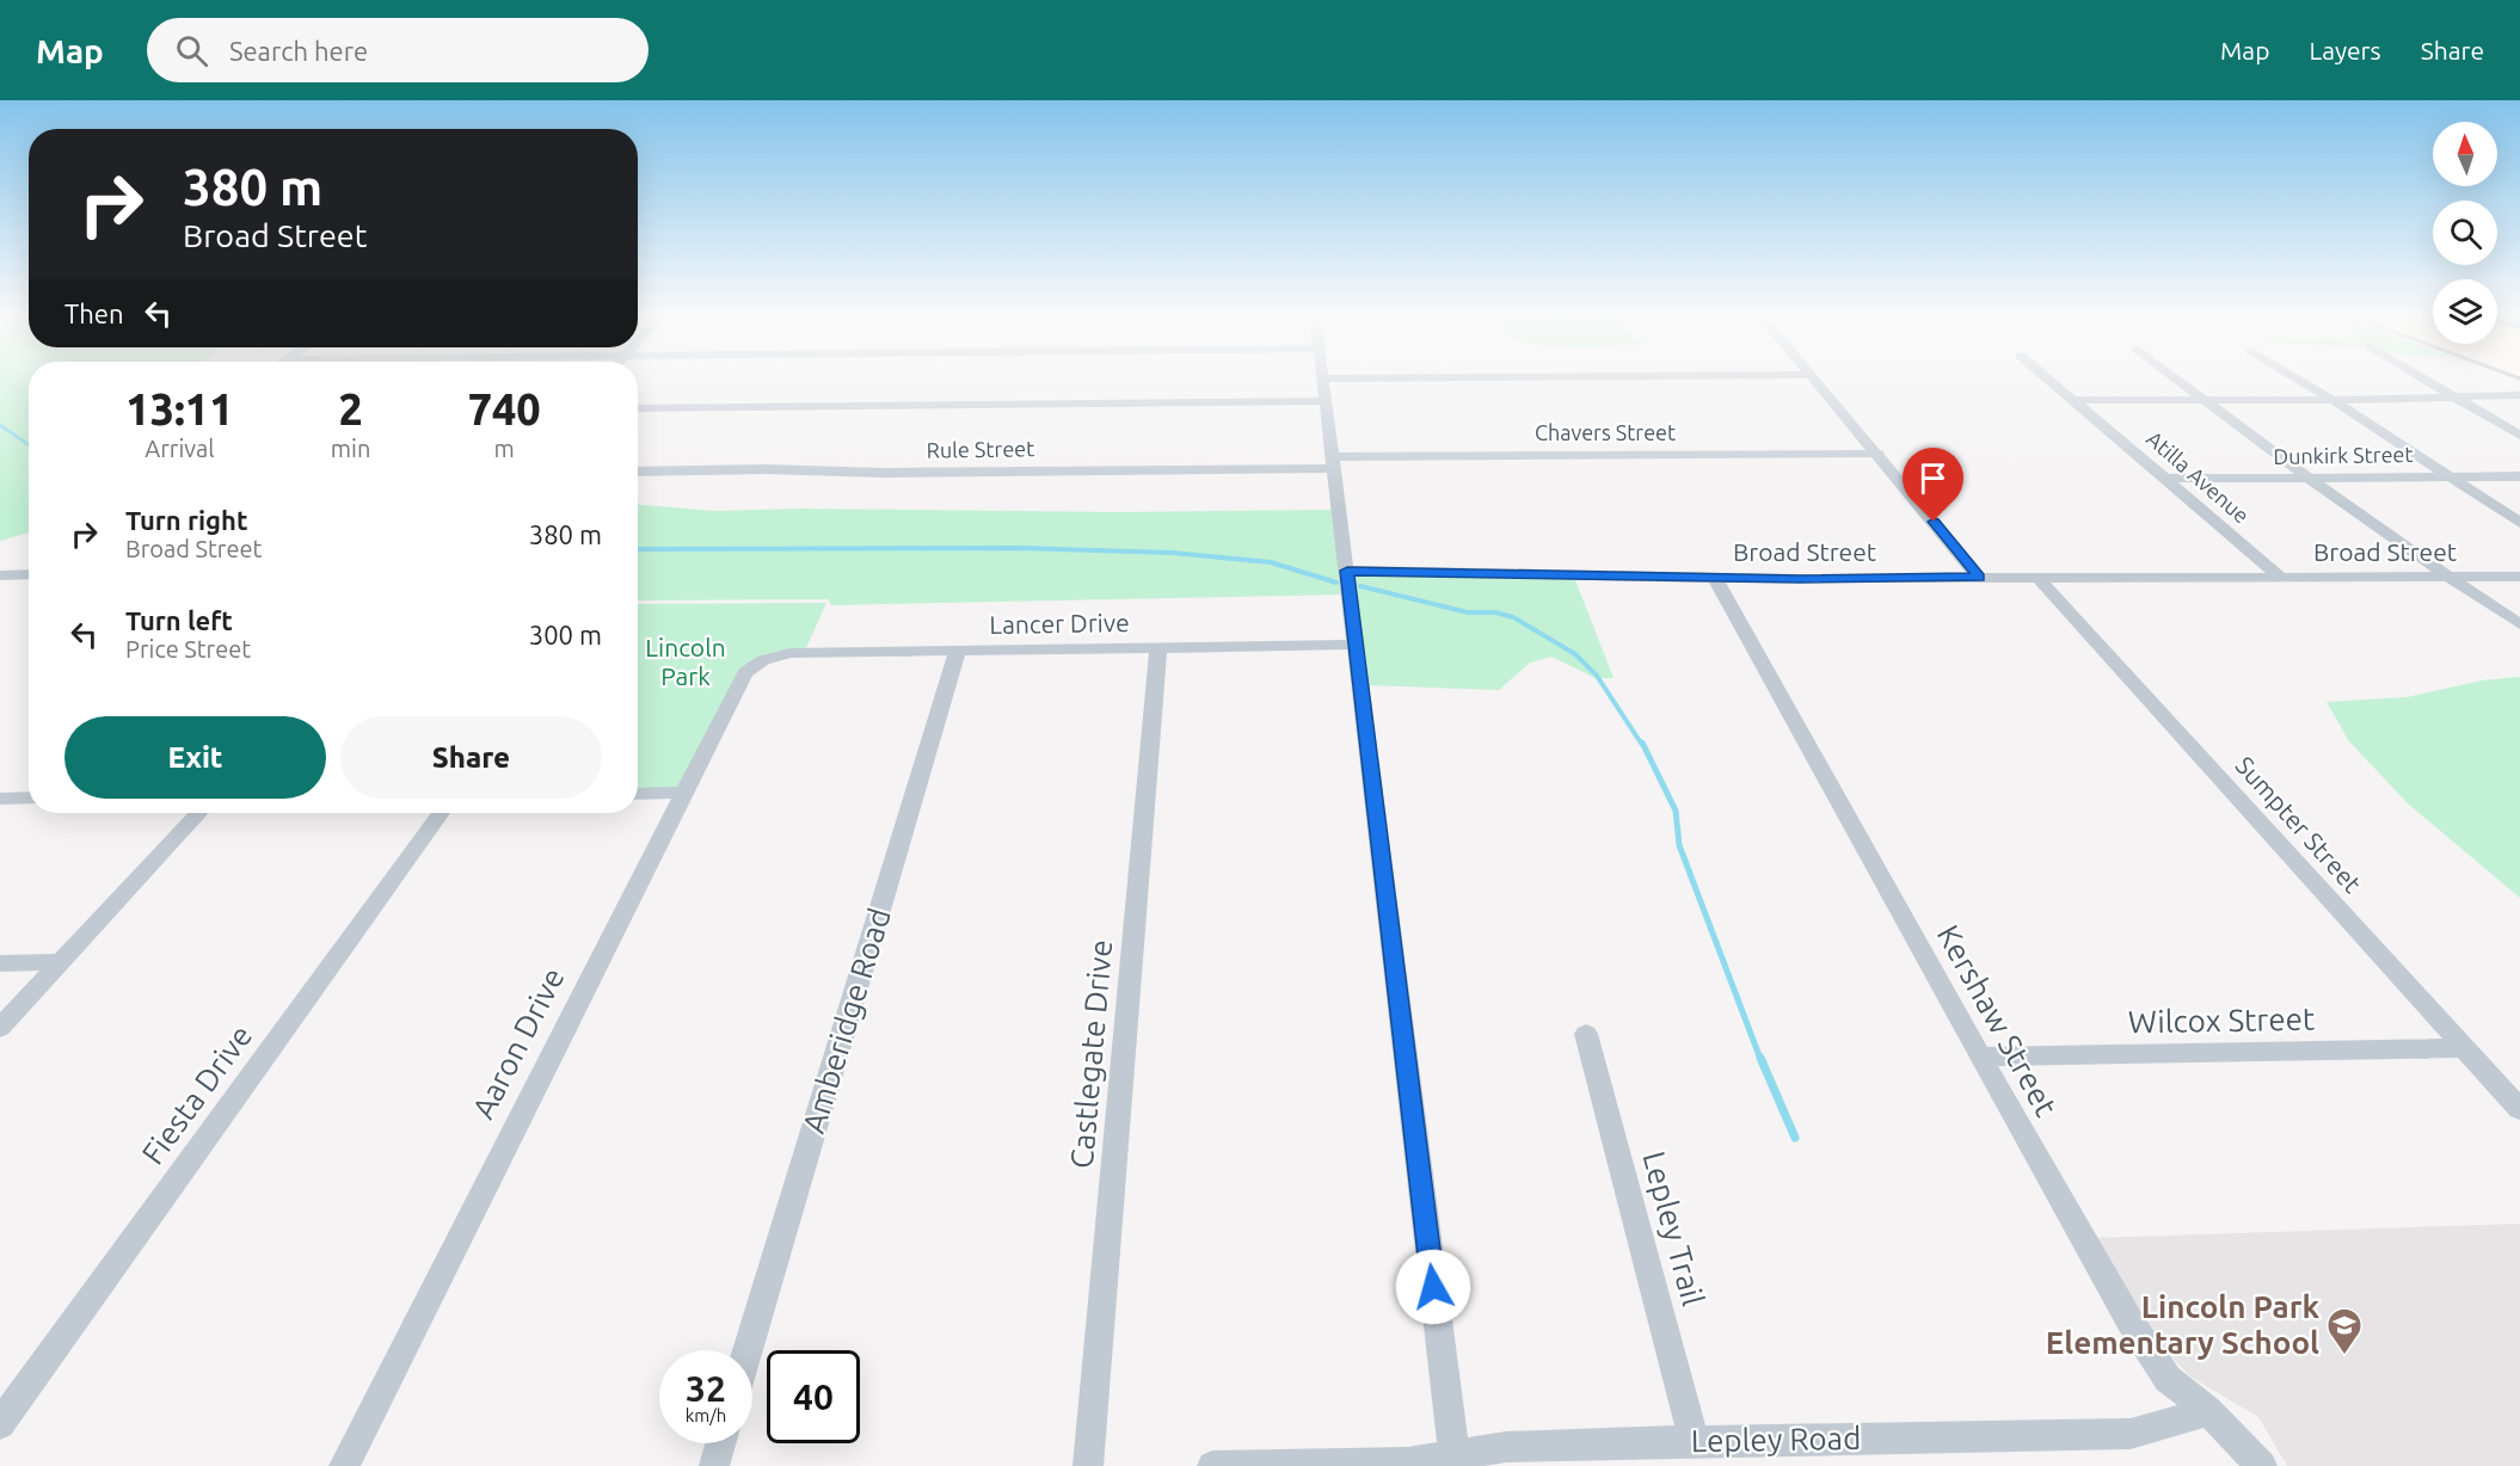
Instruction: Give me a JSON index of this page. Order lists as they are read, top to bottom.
{
  "streets": {
    "street": [
      "Chavers Street",
      "Rule Street",
      "Dunkirk Street",
      "Atilla Avenue",
      "Broad Street",
      "Lancer Drive",
      "Sumpter Street",
      "Amberidge Road",
      "Kershaw Street",
      "Wilcox Street",
      "Aaron Drive",
      "Castlegate Drive",
      "Fiesta Drive",
      "Lepley Trail",
      "Lepley Road"
    ]
  },
  "crossings": [
    ["Chavers Street", "Rule Street"],
    ["Dunkirk Street", "Atilla Avenue"],
    ["Atilla Avenue", "Broad Street"],
    ["Broad Street", "Sumpter Street"],
    ["Broad Street", "Kershaw Street"],
    ["Lancer Drive", "Amberidge Road"],
    ["Lancer Drive", "Aaron Drive"],
    ["Lancer Drive", "Castlegate Drive"],
    ["Sumpter Street", "Wilcox Street"],
    ["Kershaw Street", "Wilcox Street"],
    ["Kershaw Street", "Lepley Road"],
    ["Lepley Trail", "Lepley Road"]
  ],
  "parks": ["Lincoln Park"],
  "places": {
    "school or university": ["Lincoln Park Elementary School"]
  },
  "north": "top",
  "page": {
    "header": "Map",
    "search": "Search here",
    "nav": ["Map", "Layers", "Share"],
    "turn": ["380 m", "Broad Street"],
    "then": "Then",
    "eta": [
      "13:11",
      "Arrival",
      "2",
      "min",
      "740",
      "m"
    ],
    "list": [
      {
        "name": "Turn right",
        "note": "Broad Street",
        "value": "380 m"
      },
      {
        "name": "Turn left",
        "note": "Price Street",
        "value": "300 m"
      }
    ],
    "buttons": ["Exit", "Share"],
    "speed": "32 km/h",
    "limit": "40"
  }
}
